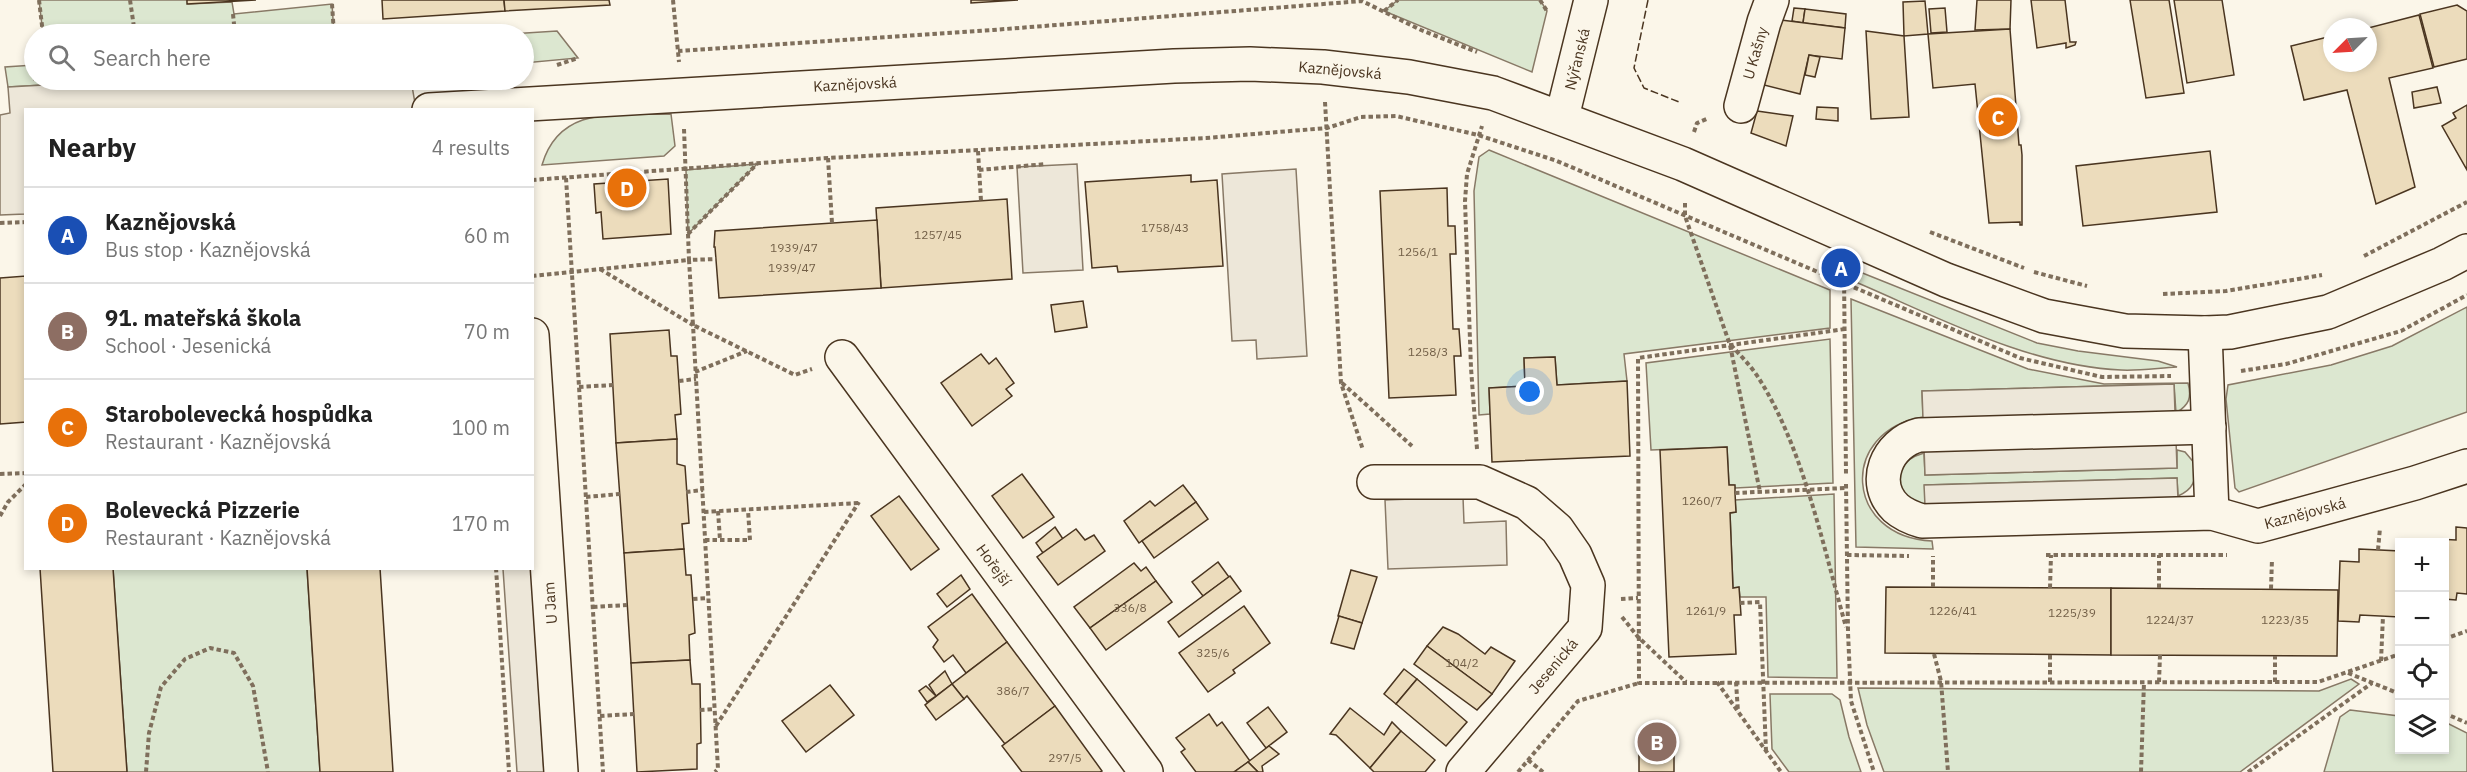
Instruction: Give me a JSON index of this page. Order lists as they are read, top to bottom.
{
  "streets": {
    "street": [
      "U Kašny",
      "Nýřanská",
      "Kaznějovská",
      "Hořejší",
      "U Jam",
      "Jesenická"
    ]
  },
  "crossings": [
    ["Nýřanská", "Kaznějovská"]
  ],
  "house_numbers": [
    "1758/43",
    "1257/45",
    "1939/47",
    "1256/1",
    "1939/47",
    "1258/3",
    "1260/7",
    "336/8",
    "1261/9",
    "1226/41",
    "1225/39",
    "1224/37",
    "1223/35",
    "325/6",
    "104/2",
    "386/7",
    "297/5"
  ],
  "north": "bottom left",
  "page": {
    "search": "Search here",
    "pins": [
      "C",
      "D",
      "A",
      "B"
    ],
    "heading": ["Nearby", "4 results"],
    "list": [
      {
        "mark": "A",
        "name": "Kaznějovská",
        "note": "Bus stop · Kaznějovská",
        "value": "60 m"
      },
      {
        "mark": "B",
        "name": "91. mateřská škola",
        "note": "School · Jesenická",
        "value": "70 m"
      },
      {
        "mark": "C",
        "name": "Starobolevecká hospůdka",
        "note": "Restaurant · Kaznějovská",
        "value": "100 m"
      },
      {
        "mark": "D",
        "name": "Bolevecká Pizzerie",
        "note": "Restaurant · Kaznějovská",
        "value": "170 m"
      }
    ],
    "map_buttons": ["+", "−"]
  }
}
